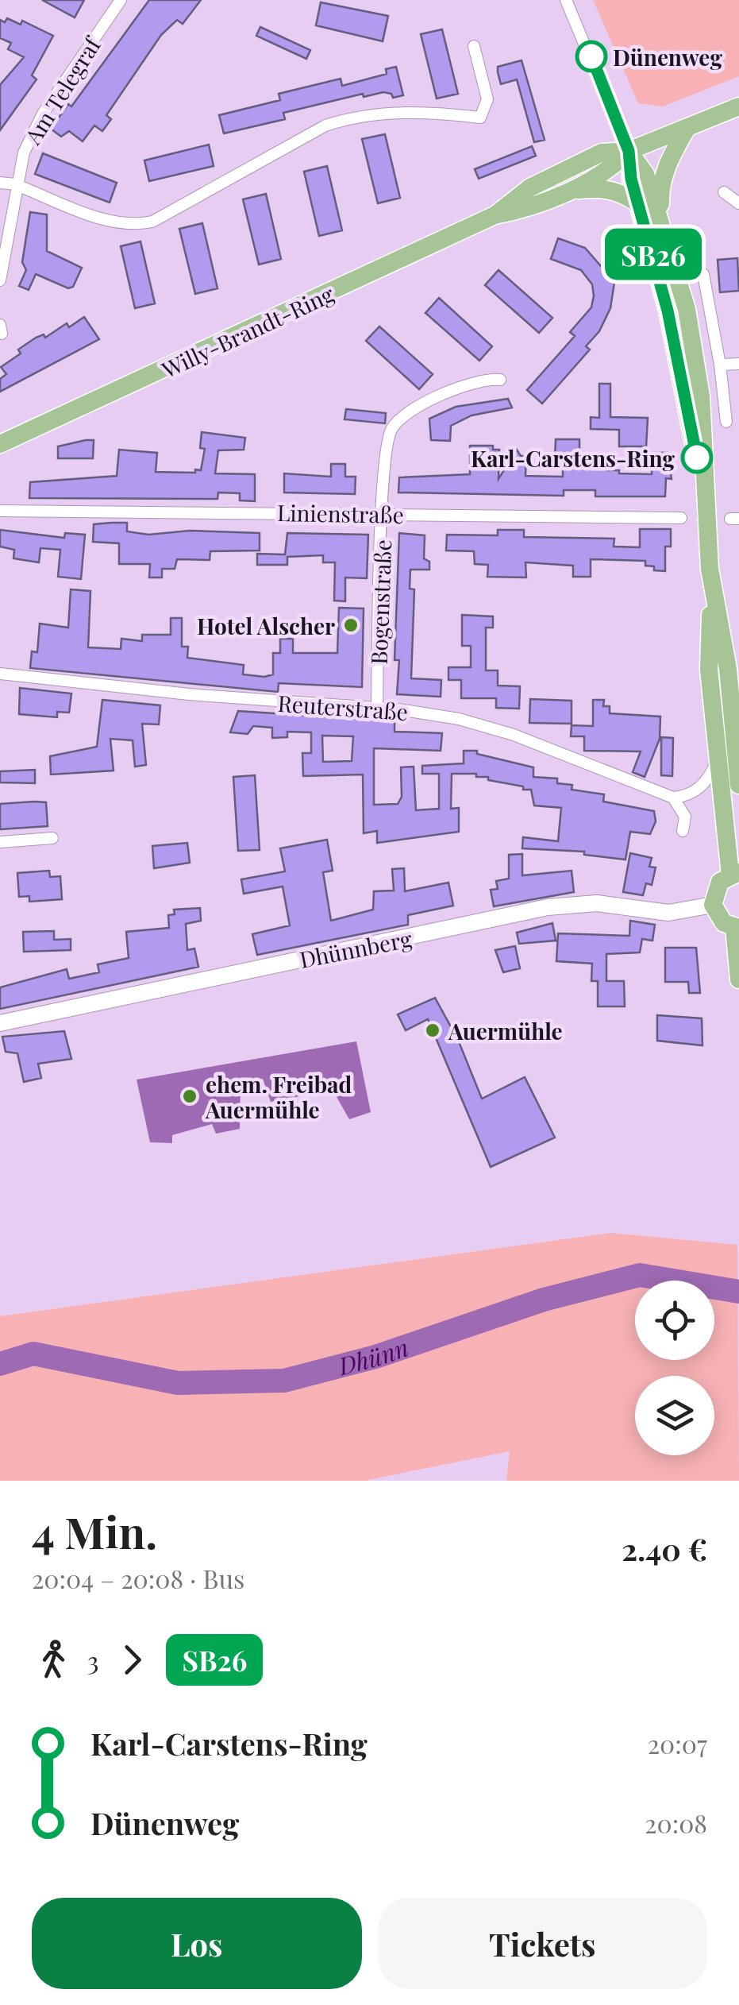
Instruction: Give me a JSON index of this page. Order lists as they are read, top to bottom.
{
  "streets": {
    "main road": ["Willy-Brandt-Ring"],
    "street": [
      "Am Telegraf",
      "Linienstraße",
      "Bogenstraße",
      "Reuterstraße",
      "Dhünnberg"
    ]
  },
  "crossings": [
    ["Linienstraße", "Bogenstraße"],
    ["Bogenstraße", "Reuterstraße"]
  ],
  "water": ["Dhünn"],
  "places": [
    "Dünenweg",
    "Karl-Carstens-Ring",
    "Hotel Alscher",
    "Auermühle",
    "ehem. Freibad Auermühle"
  ],
  "lines": ["bus line SB26"],
  "page": {
    "on_map": "SB26",
    "heading": ["4 Min.", "20:04 – 20:08 · Bus", "2.40 €"],
    "legs": ["3", "SB26"],
    "list": [
      {
        "name": "Karl-Carstens-Ring",
        "value": "20:07"
      },
      {
        "name": "Dünenweg",
        "value": "20:08"
      }
    ],
    "buttons": ["Los", "Tickets"]
  }
}
